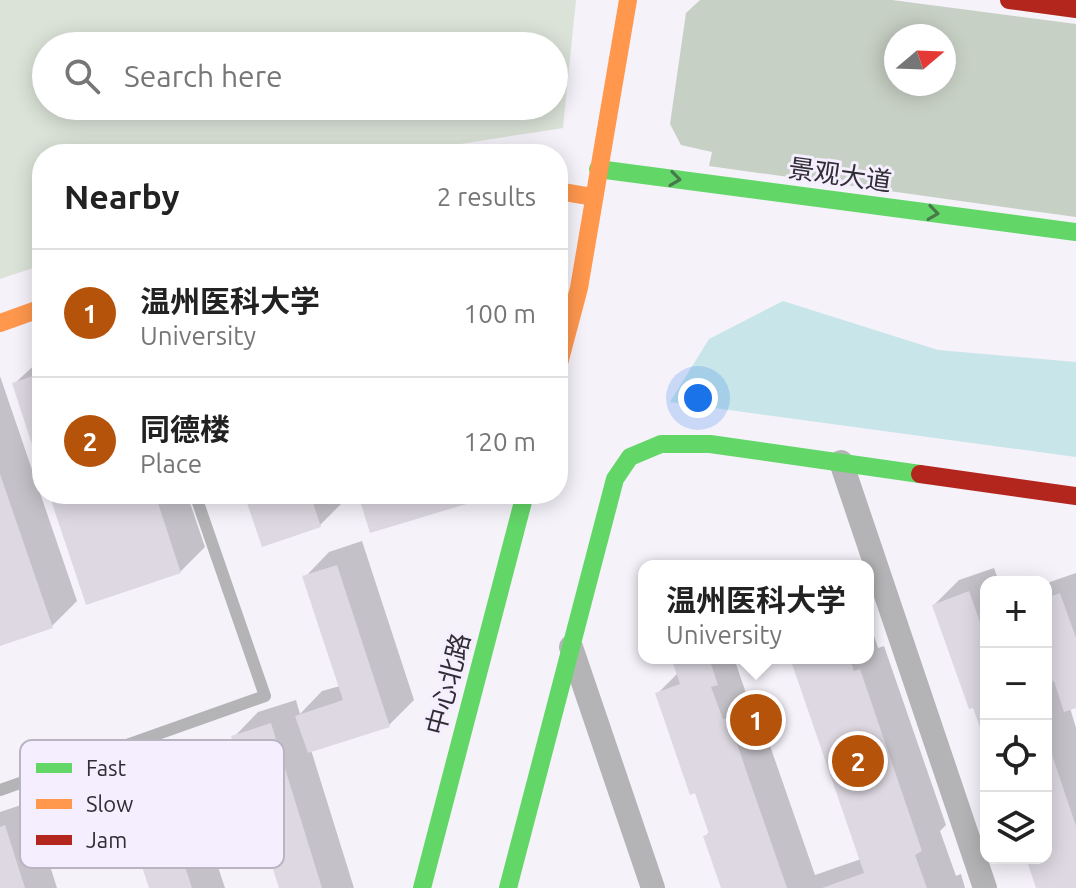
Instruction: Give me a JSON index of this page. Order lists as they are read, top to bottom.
{
  "streets": {
    "main road": ["景观大道", "中心北路"]
  },
  "one_way": ["景观大道"],
  "legend": ["Fast", "Slow", "Jam"],
  "north": "right",
  "page": {
    "search": "Search here",
    "heading": ["Nearby", "2 results"],
    "list": [
      {
        "mark": "1",
        "name": "温州医科大学",
        "note": "University",
        "value": "100 m"
      },
      {
        "mark": "2",
        "name": "同德楼",
        "note": "Place",
        "value": "120 m"
      }
    ],
    "popup": ["温州医科大学", "University"],
    "map_buttons": ["+", "−"],
    "pins": ["1", "2"]
  }
}
